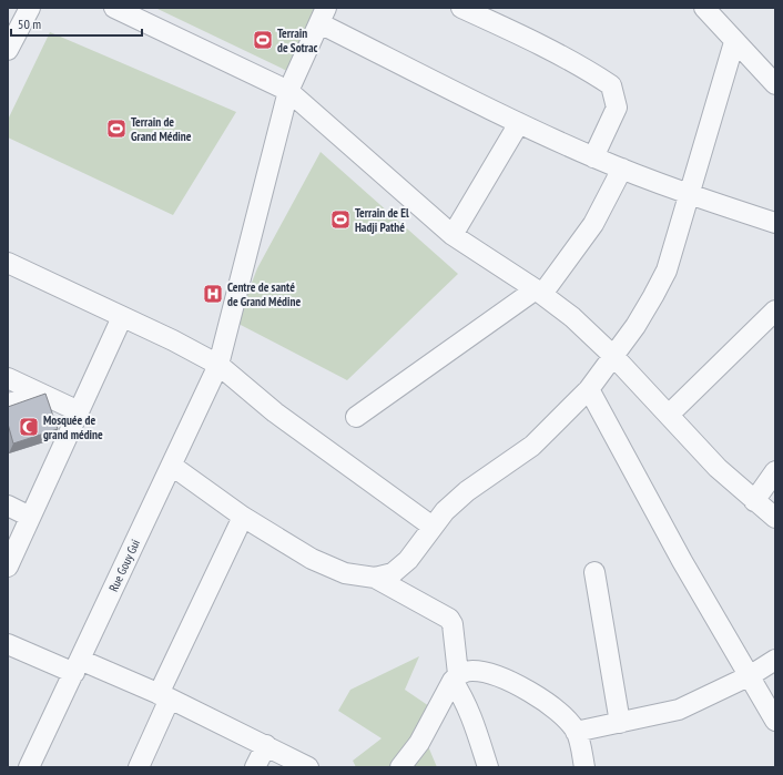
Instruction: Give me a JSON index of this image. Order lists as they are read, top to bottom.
{
  "streets": {
    "street": ["Rue Gouy Gui"]
  },
  "places": {
    "sports": ["Terrain de Sotrac", "Terrain de Grand Médine", "Terrain de El Hadji Pathé"],
    "hospital": ["Centre de santé de Grand Médine"],
    "mosque": ["Mosquée de grand médine"]
  },
  "scale_bar": "50 m"
}
